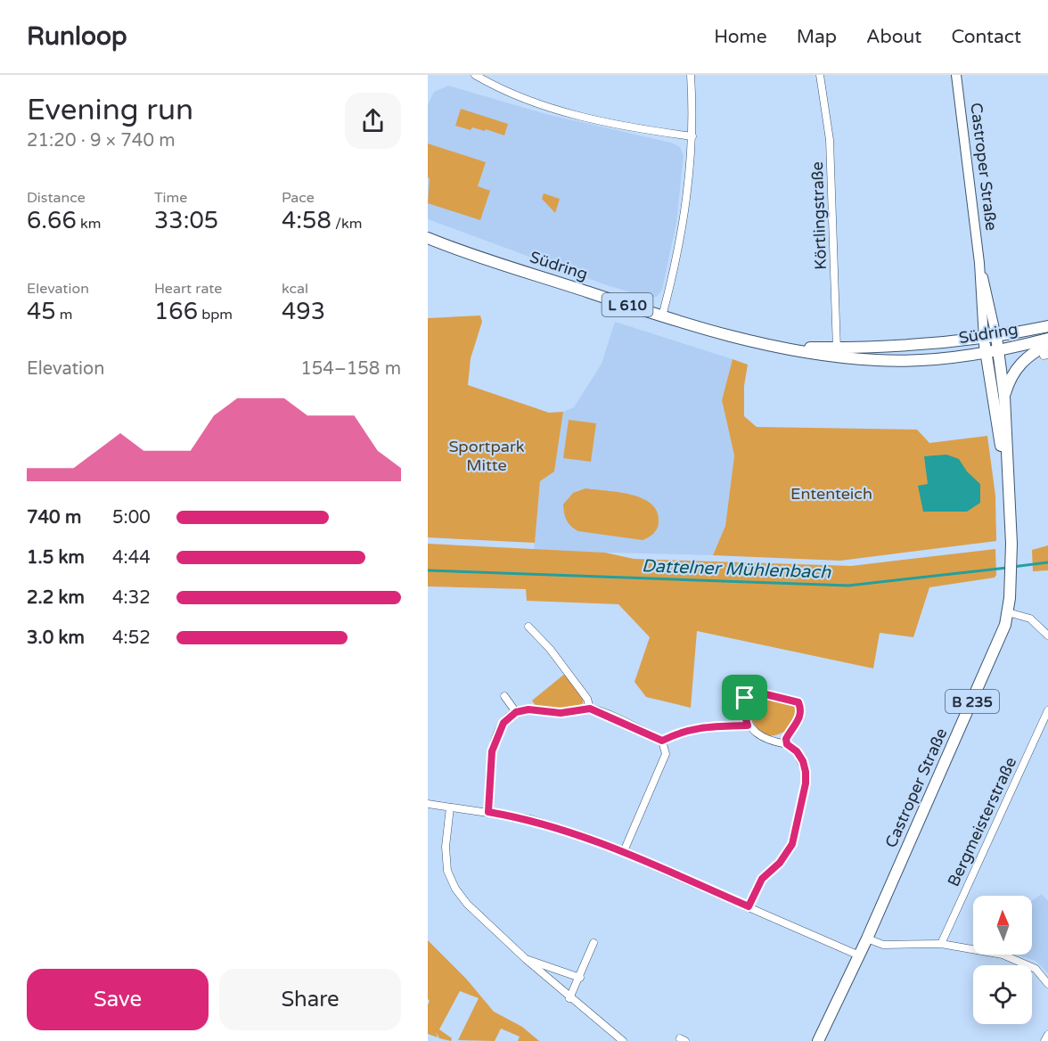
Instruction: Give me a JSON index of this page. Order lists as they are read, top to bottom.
{
  "streets": {
    "main road": [
      "Castroper Straße",
      "Südring",
      "L 610",
      "B 235"
    ],
    "street": ["Körtlingstraße", "Bergmeisterstraße"]
  },
  "crossings": [
    ["Castroper Straße", "Südring"],
    ["Castroper Straße", "B 235"],
    ["Körtlingstraße", "Südring"]
  ],
  "water": ["Dattelner Mühlenbach"],
  "parks": ["Sportpark Mitte", "Ententeich"],
  "north": "top",
  "page": {
    "header": "Runloop",
    "nav": [
      "Home",
      "Map",
      "About",
      "Contact"
    ],
    "heading": ["Evening run", "21:20 · 9 × 740 m"],
    "stats": [
      ["Distance", "6.66 km"],
      ["Time", "33:05"],
      ["Pace", "4:58 /km"],
      ["Elevation", "45 m"],
      ["Heart rate", "166 bpm"],
      ["kcal", "493"]
    ],
    "chart": ["Elevation", "154–158 m"],
    "list": [
      {
        "name": "740 m",
        "note": "5:00"
      },
      {
        "name": "1.5 km",
        "note": "4:44"
      },
      {
        "name": "2.2 km",
        "note": "4:32"
      },
      {
        "name": "3.0 km",
        "note": "4:52"
      }
    ],
    "buttons": ["Save", "Share"]
  }
}
